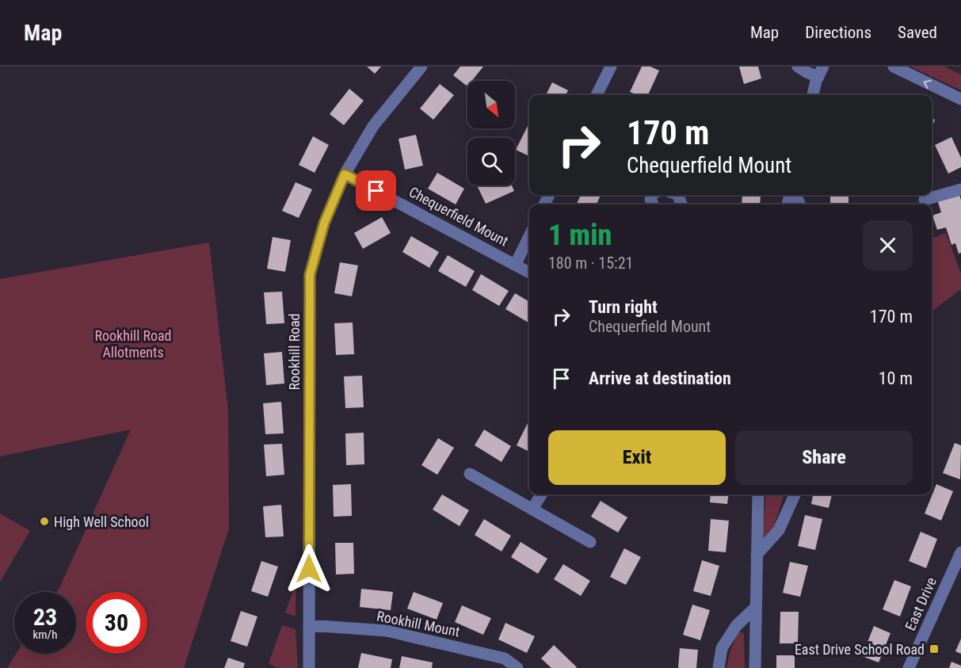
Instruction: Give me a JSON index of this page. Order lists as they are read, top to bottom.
{
  "streets": {
    "street": [
      "Chequerfield Mount",
      "Rookhill Road",
      "East Drive",
      "Rookhill Mount"
    ]
  },
  "crossings": [
    ["Chequerfield Mount", "Rookhill Road"],
    ["Rookhill Road", "Rookhill Mount"]
  ],
  "parks": ["Rookhill Road Allotments"],
  "places": {
    "other": ["High Well School"],
    "transit": ["East Drive School Road"]
  },
  "north": "bottom right",
  "page": {
    "header": "Map",
    "nav": ["Map", "Directions", "Saved"],
    "turn": ["170 m", "Chequerfield Mount"],
    "heading": ["1 min", "180 m · 15:21"],
    "list": [
      {
        "name": "Turn right",
        "note": "Chequerfield Mount",
        "value": "170 m"
      },
      {
        "name": "Arrive at destination",
        "value": "10 m"
      }
    ],
    "buttons": ["Exit", "Share"],
    "speed": "23 km/h",
    "limit": "30"
  }
}
